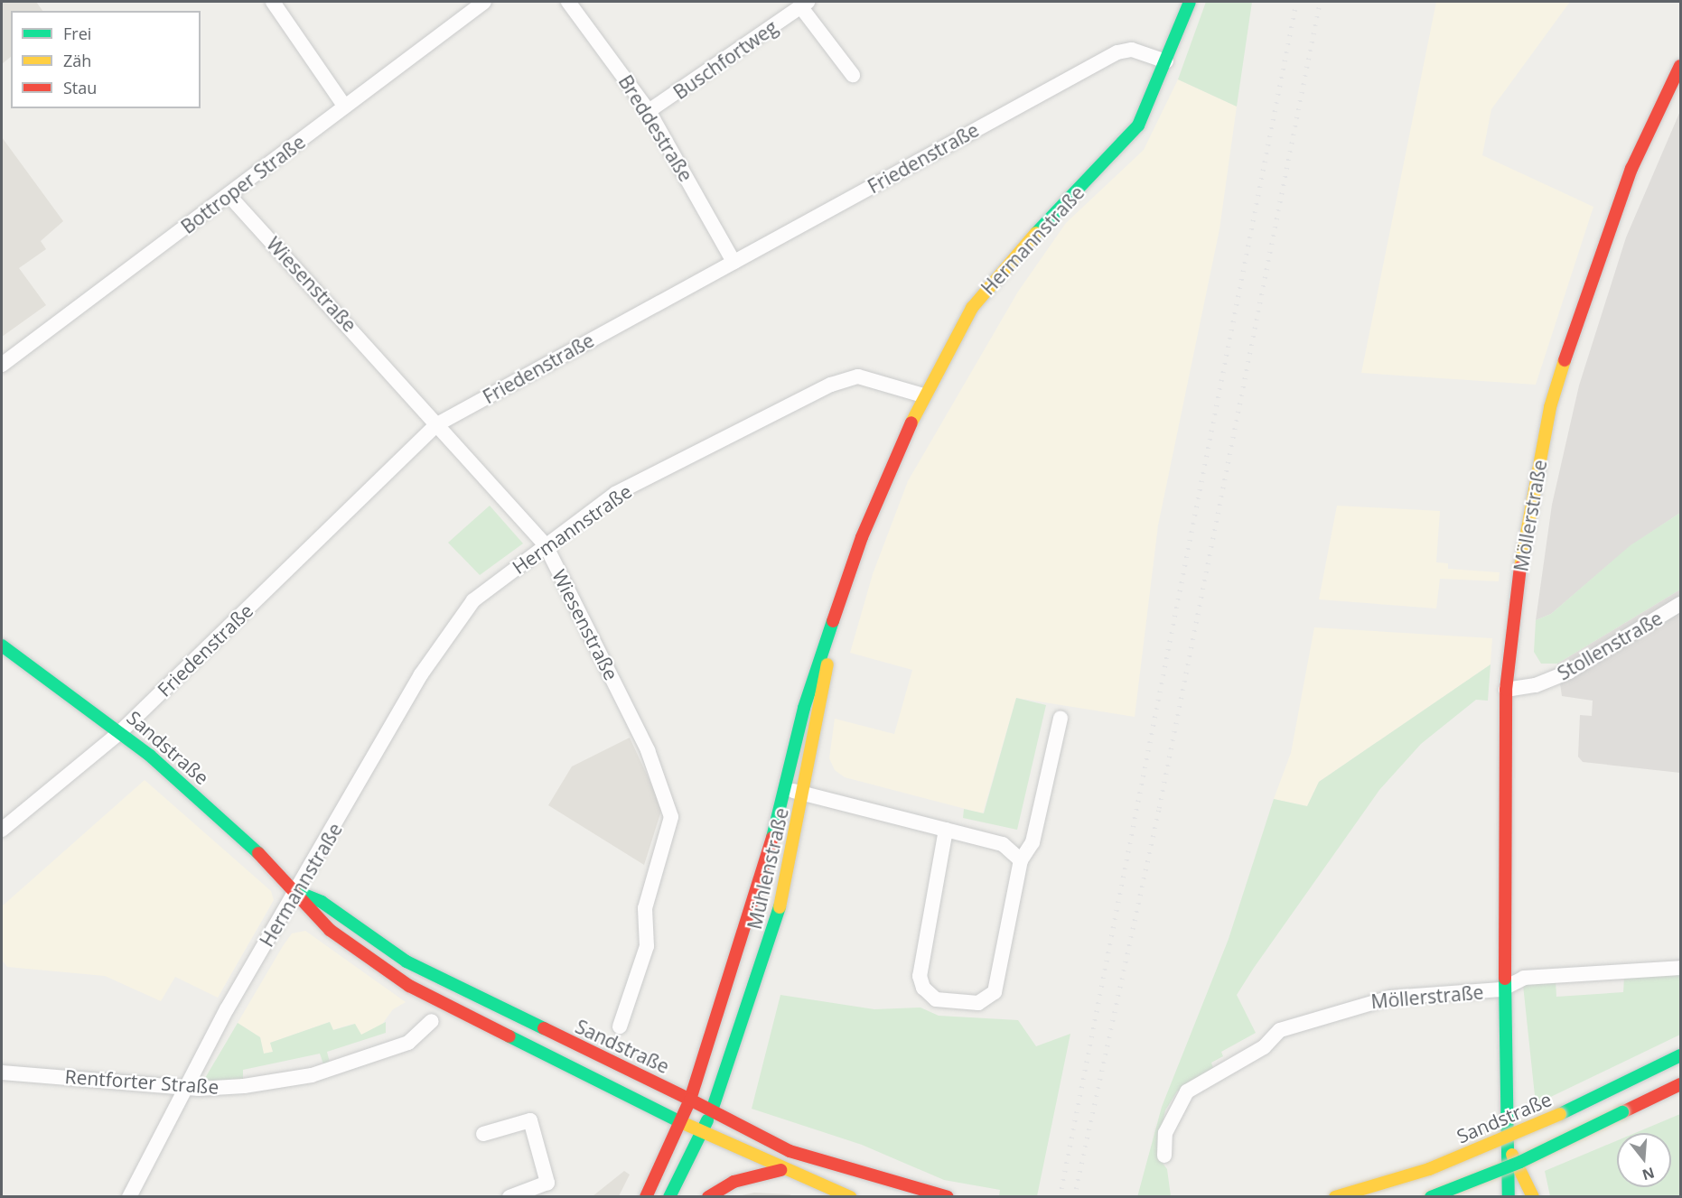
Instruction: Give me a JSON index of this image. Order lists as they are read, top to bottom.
{
  "streets": {
    "main road": [
      "Hermannstraße",
      "Möllerstraße",
      "Sandstraße",
      "Mühlenstraße"
    ],
    "street": [
      "Buschfortweg",
      "Breddestraße",
      "Friedenstraße",
      "Bottroper Straße",
      "Wiesenstraße",
      "Stollenstraße",
      "Rentforter Straße"
    ]
  },
  "crossings": [
    ["Buschfortweg", "Breddestraße"],
    ["Breddestraße", "Friedenstraße"],
    ["Friedenstraße", "Hermannstraße"],
    ["Friedenstraße", "Wiesenstraße"],
    ["Friedenstraße", "Sandstraße"],
    ["Bottroper Straße", "Wiesenstraße"],
    ["Hermannstraße", "Wiesenstraße"],
    ["Hermannstraße", "Sandstraße"],
    ["Hermannstraße", "Mühlenstraße"],
    ["Hermannstraße", "Rentforter Straße"],
    ["Möllerstraße", "Stollenstraße"],
    ["Sandstraße", "Mühlenstraße"]
  ],
  "legend": ["Frei", "Zäh", "Stau"],
  "north": "bottom"
}
